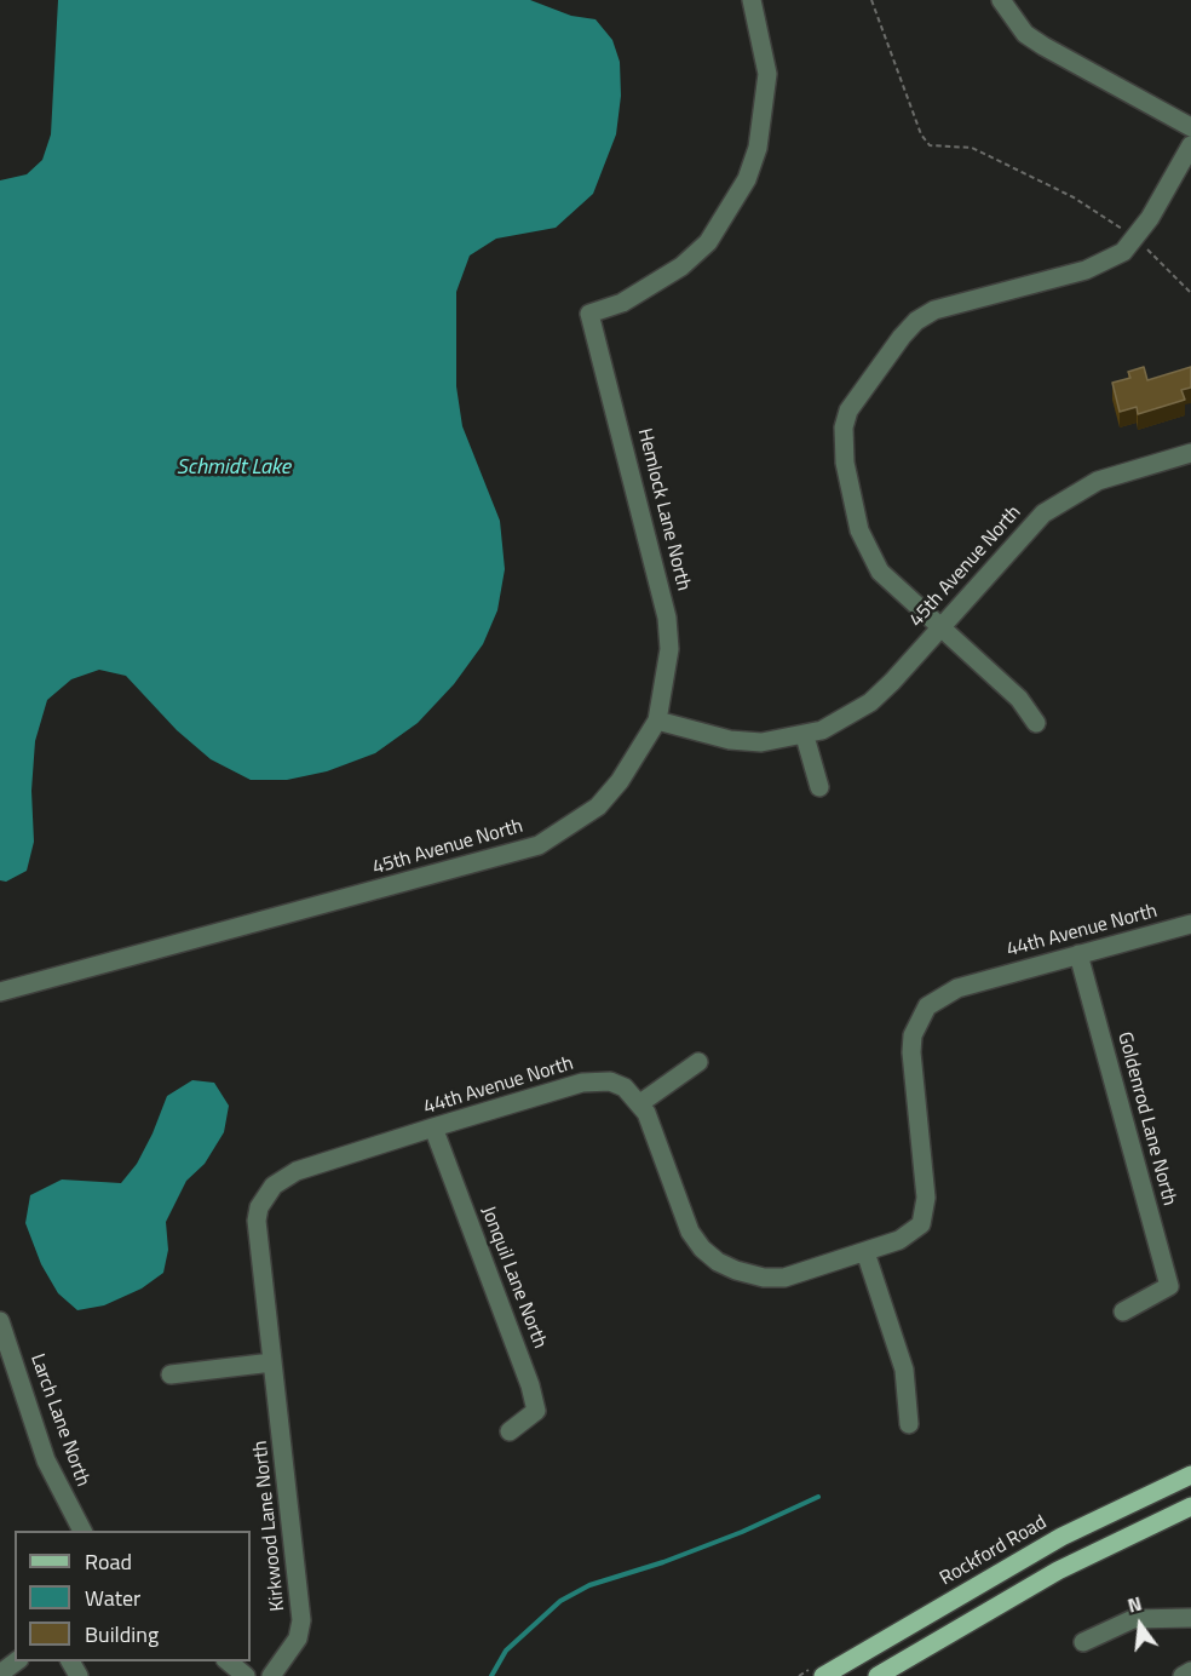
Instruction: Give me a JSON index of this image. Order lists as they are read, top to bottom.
{
  "streets": {
    "main road": ["Rockford Road"],
    "street": [
      "Hemlock Lane North",
      "45th Avenue North",
      "44th Avenue North",
      "Goldenrod Lane North",
      "Jonquil Lane North",
      "Larch Lane North",
      "Kirkwood Lane North"
    ]
  },
  "crossings": [
    ["Hemlock Lane North", "45th Avenue North"],
    ["44th Avenue North", "Goldenrod Lane North"],
    ["44th Avenue North", "Jonquil Lane North"],
    ["44th Avenue North", "Kirkwood Lane North"]
  ],
  "water": ["Schmidt Lake"],
  "legend": ["Road", "Water", "Building"],
  "north": "top"
}
